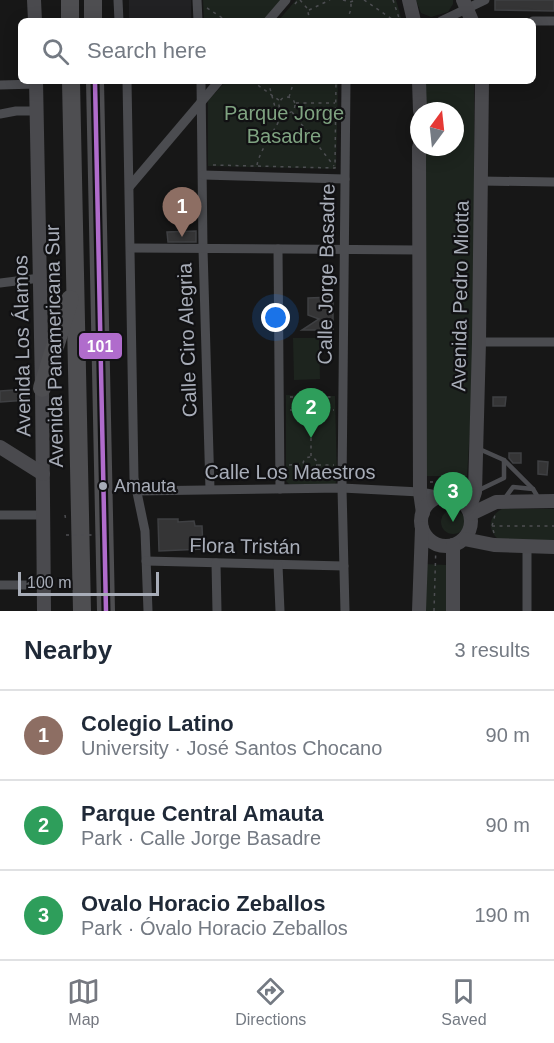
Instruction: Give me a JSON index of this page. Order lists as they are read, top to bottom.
{
  "streets": {
    "highway": ["Avenida Panamericana Sur"],
    "main road": ["Avenida Pedro Miotta", "Avenida Los Álamos"],
    "street": [
      "Calle Jorge Basadre",
      "Calle Ciro Alegria",
      "Calle Los Maestros",
      "Flora Tristán"
    ]
  },
  "crossings": [
    ["Calle Jorge Basadre", "Calle Los Maestros"],
    ["Calle Jorge Basadre", "Flora Tristán"],
    ["Avenida Pedro Miotta", "Calle Los Maestros"],
    ["Calle Ciro Alegria", "Calle Los Maestros"]
  ],
  "parks": ["Parque Jorge Basadre"],
  "places": ["Amauta"],
  "lines": ["transit line 101"],
  "scale_bar": "100 m",
  "north": "top",
  "page": {
    "search": "Search here",
    "pins": ["1", "2", "3"],
    "scale": "100 m",
    "heading": ["Nearby", "3 results"],
    "list": [
      {
        "mark": "1",
        "name": "Colegio Latino",
        "note": "University · José Santos Chocano",
        "value": "90 m"
      },
      {
        "mark": "2",
        "name": "Parque Central Amauta",
        "note": "Park · Calle Jorge Basadre",
        "value": "90 m"
      },
      {
        "mark": "3",
        "name": "Ovalo Horacio Zeballos",
        "note": "Park · Óvalo Horacio Zeballos",
        "value": "190 m"
      }
    ],
    "nav": ["Map", "Directions", "Saved"]
  }
}
